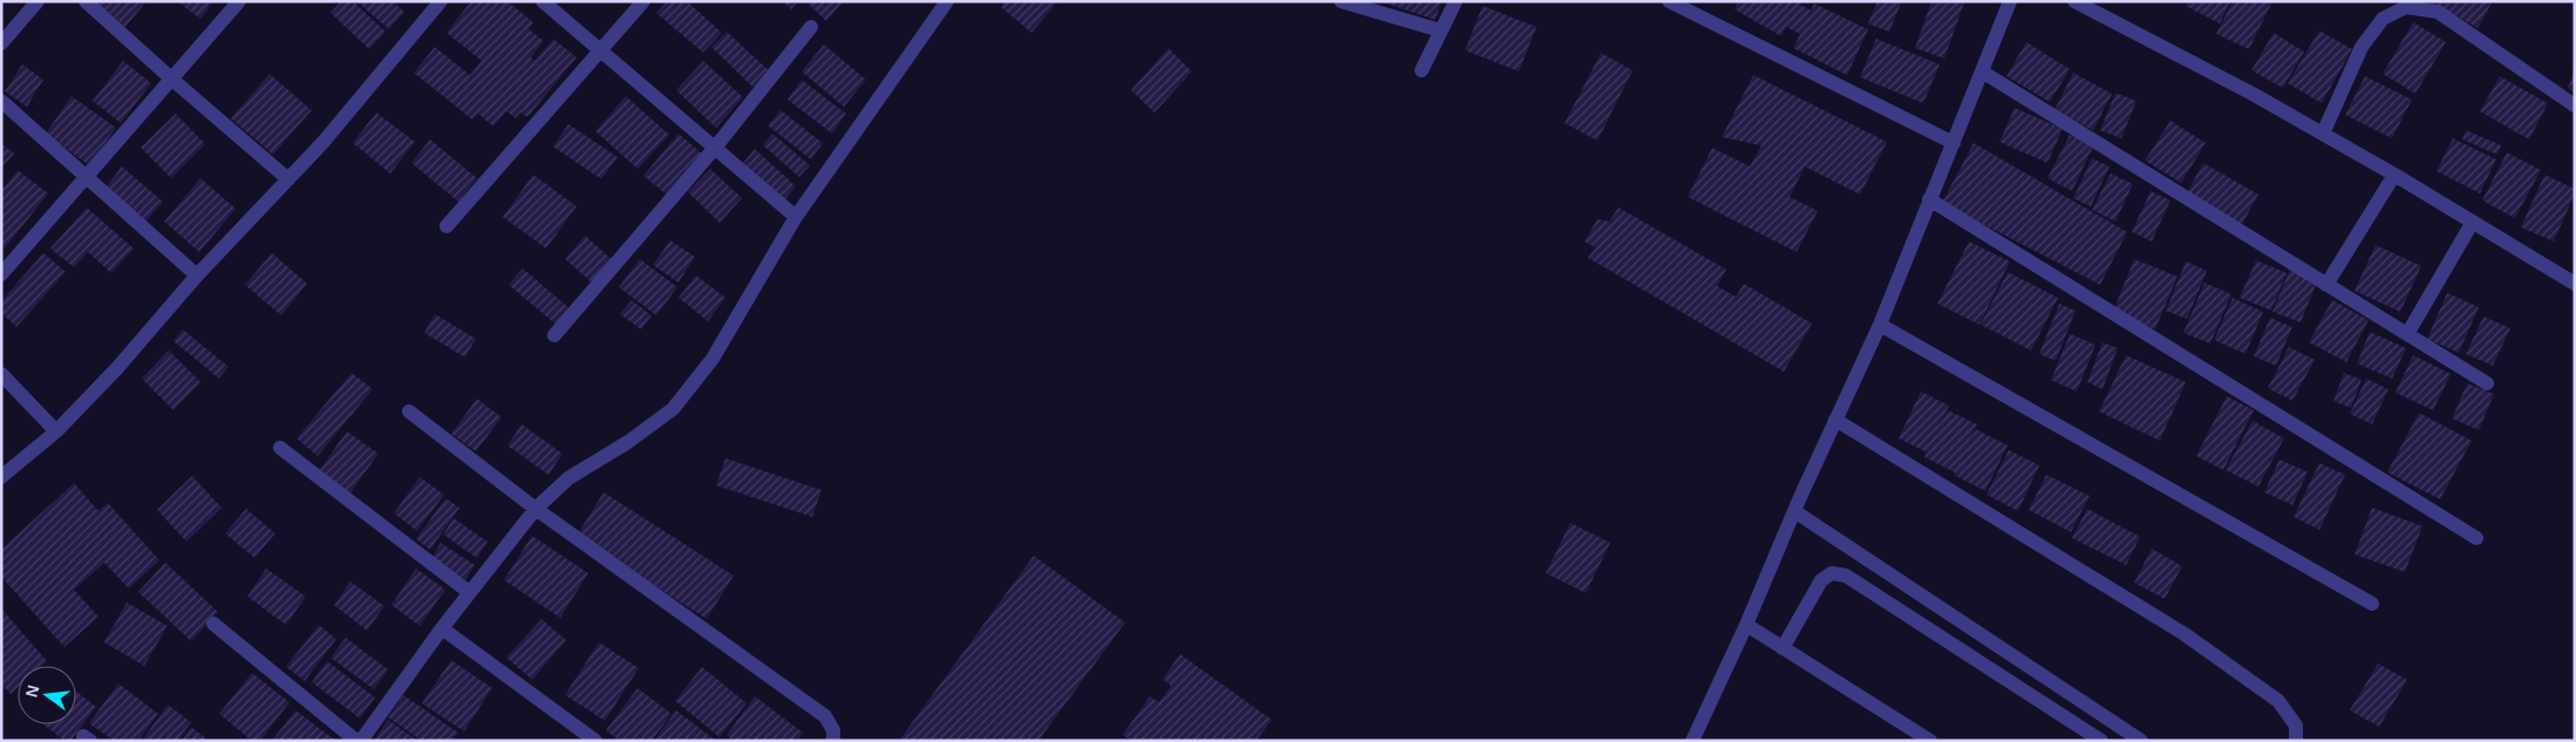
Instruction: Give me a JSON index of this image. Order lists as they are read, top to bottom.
{
  "north": "left"
}
